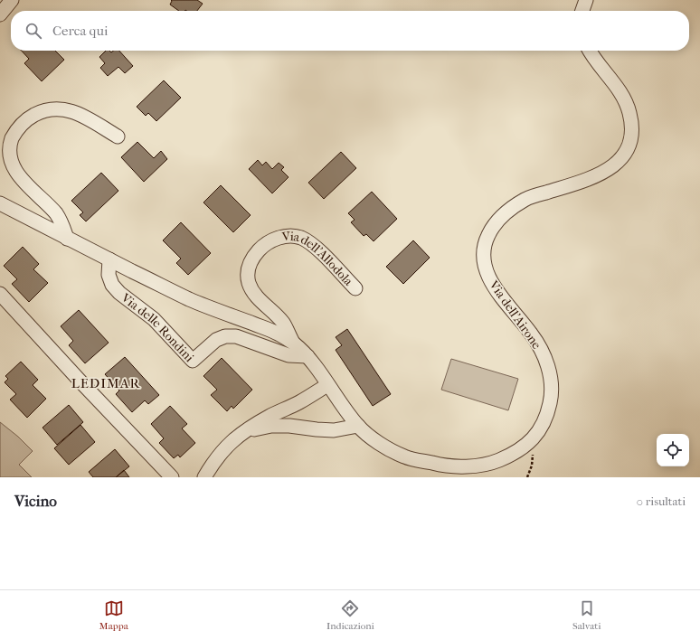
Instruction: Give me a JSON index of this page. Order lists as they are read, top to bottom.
{
  "streets": {
    "street": ["Via dell'Allodola", "Via dell'Airone", "Via delle Rondini"]
  },
  "crossings": [
    ["Via dell'Allodola", "Via delle Rondini"],
    ["Via dell'Airone", "Via delle Rondini"]
  ],
  "districts": ["LEDIMAR"],
  "page": {
    "search": "Cerca qui",
    "heading": ["Vicino", "0 risultati"],
    "nav": ["Mappa", "Indicazioni", "Salvati"]
  }
}
